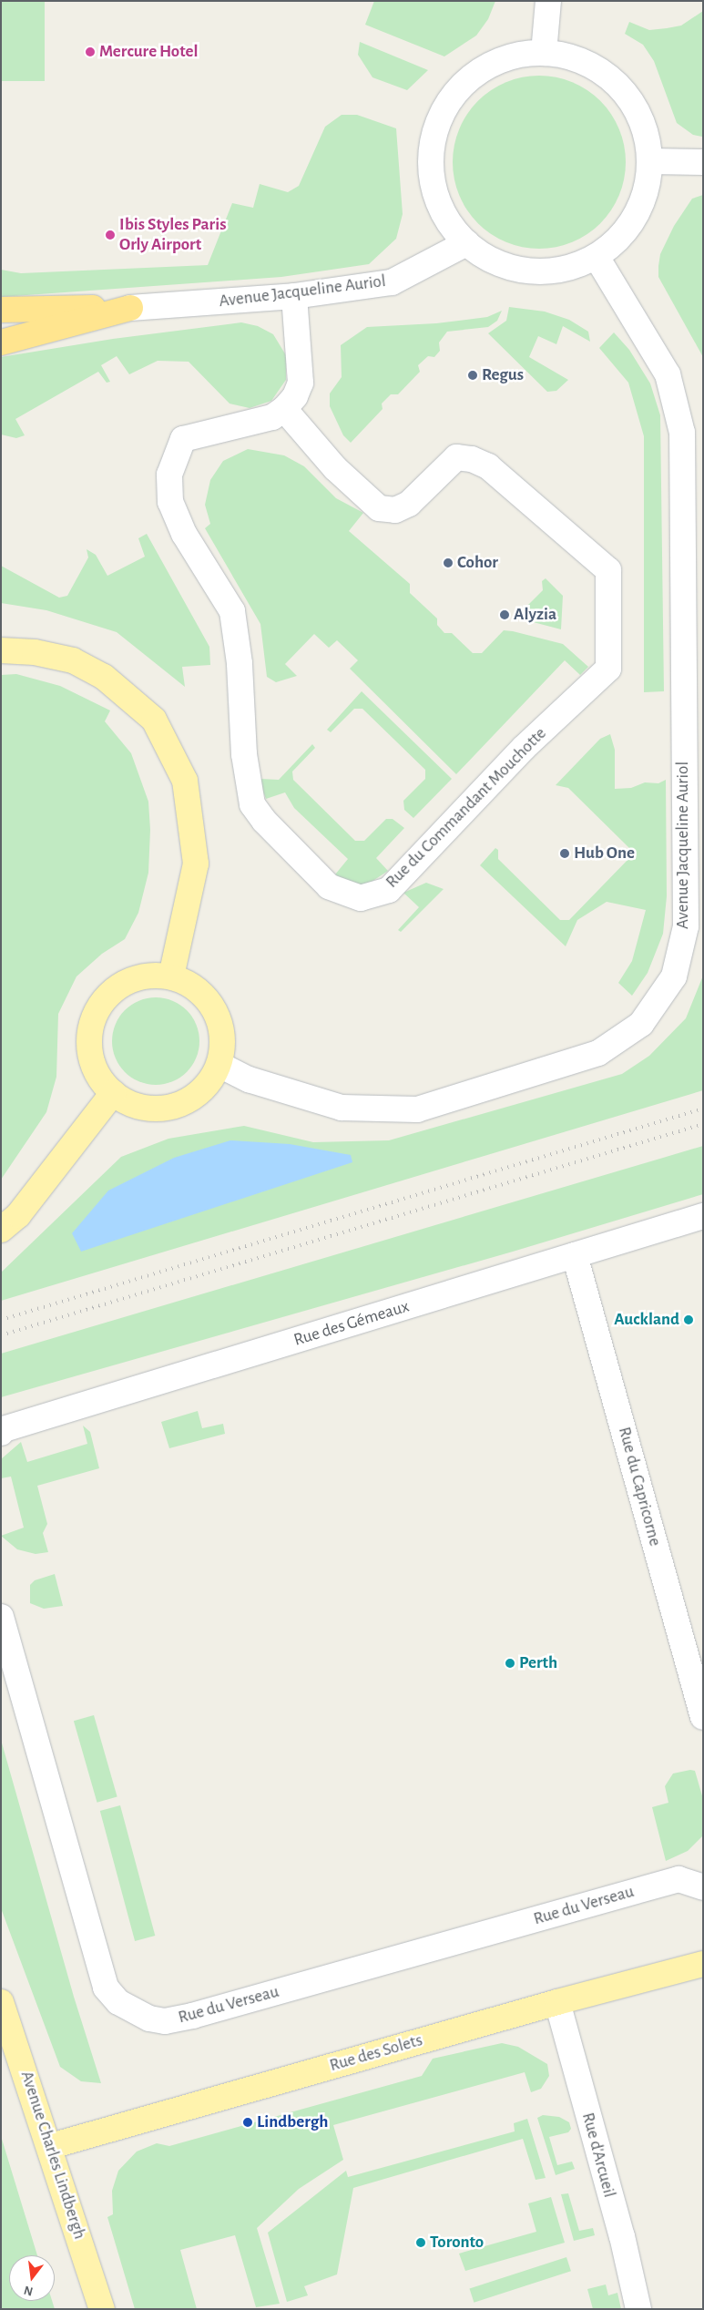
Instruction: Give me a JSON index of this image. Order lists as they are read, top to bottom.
{
  "streets": {
    "main road": ["Rue des Solets", "Avenue Charles Lindbergh"],
    "street": [
      "Avenue Jacqueline Auriol",
      "Rue du Commandant Mouchotte",
      "Rue des Gémeaux",
      "Rue du Capricorne",
      "Rue du Verseau",
      "Rue d'Arcueil"
    ]
  },
  "crossings": [
    ["Avenue Jacqueline Auriol", "Rue du Commandant Mouchotte"],
    ["Rue des Gémeaux", "Rue du Capricorne"],
    ["Rue des Solets", "Avenue Charles Lindbergh"],
    ["Rue des Solets", "Rue d'Arcueil"]
  ],
  "places": [
    "Mercure Hotel",
    "Ibis Styles Paris Orly Airport",
    "Regus",
    "Cohor",
    "Alyzia",
    "Hub One",
    "Auckland",
    "Perth",
    "Lindbergh",
    "Toronto"
  ],
  "north": "bottom"
}
